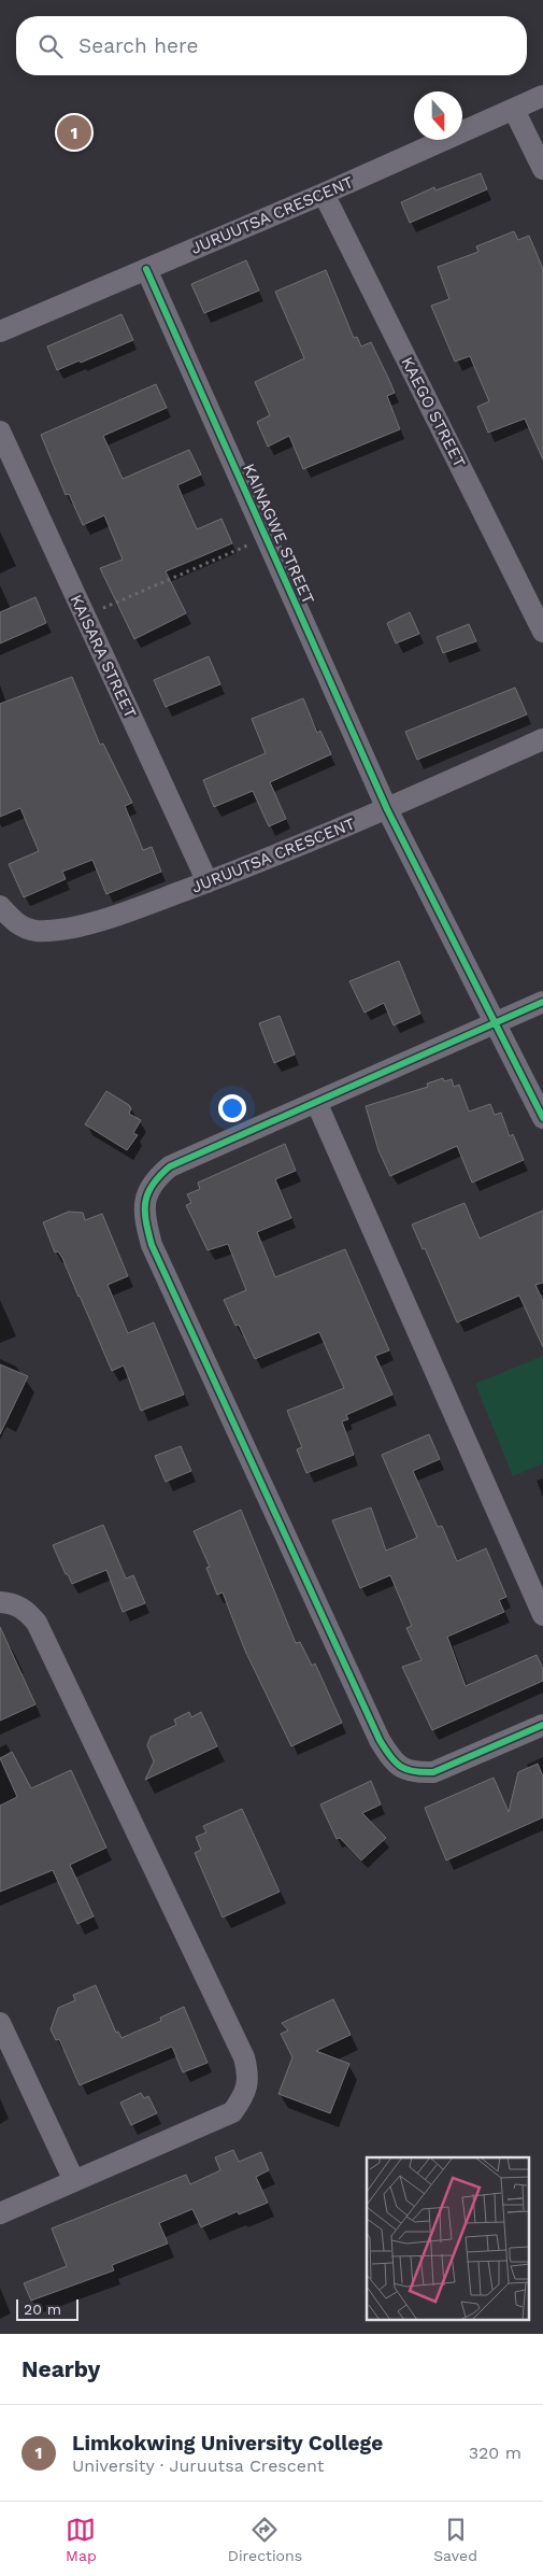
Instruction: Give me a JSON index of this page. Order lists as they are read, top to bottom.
{
  "streets": {
    "street": [
      "JURUUTSA CRESCENT",
      "KAEGO STREET",
      "KAINAGWE STREET",
      "KAISARA STREET"
    ]
  },
  "crossings": [
    ["JURUUTSA CRESCENT", "KAEGO STREET"],
    ["JURUUTSA CRESCENT", "KAINAGWE STREET"],
    ["JURUUTSA CRESCENT", "KAISARA STREET"]
  ],
  "scale_bar": "20 m",
  "north": "bottom",
  "page": {
    "search": "Search here",
    "pins": "1",
    "scale": "20 m",
    "heading": "Nearby",
    "list": [
      {
        "mark": "1",
        "name": "Limkokwing University College",
        "note": "University · Juruutsa Crescent",
        "value": "320 m"
      }
    ],
    "nav": ["Map", "Directions", "Saved"]
  }
}
